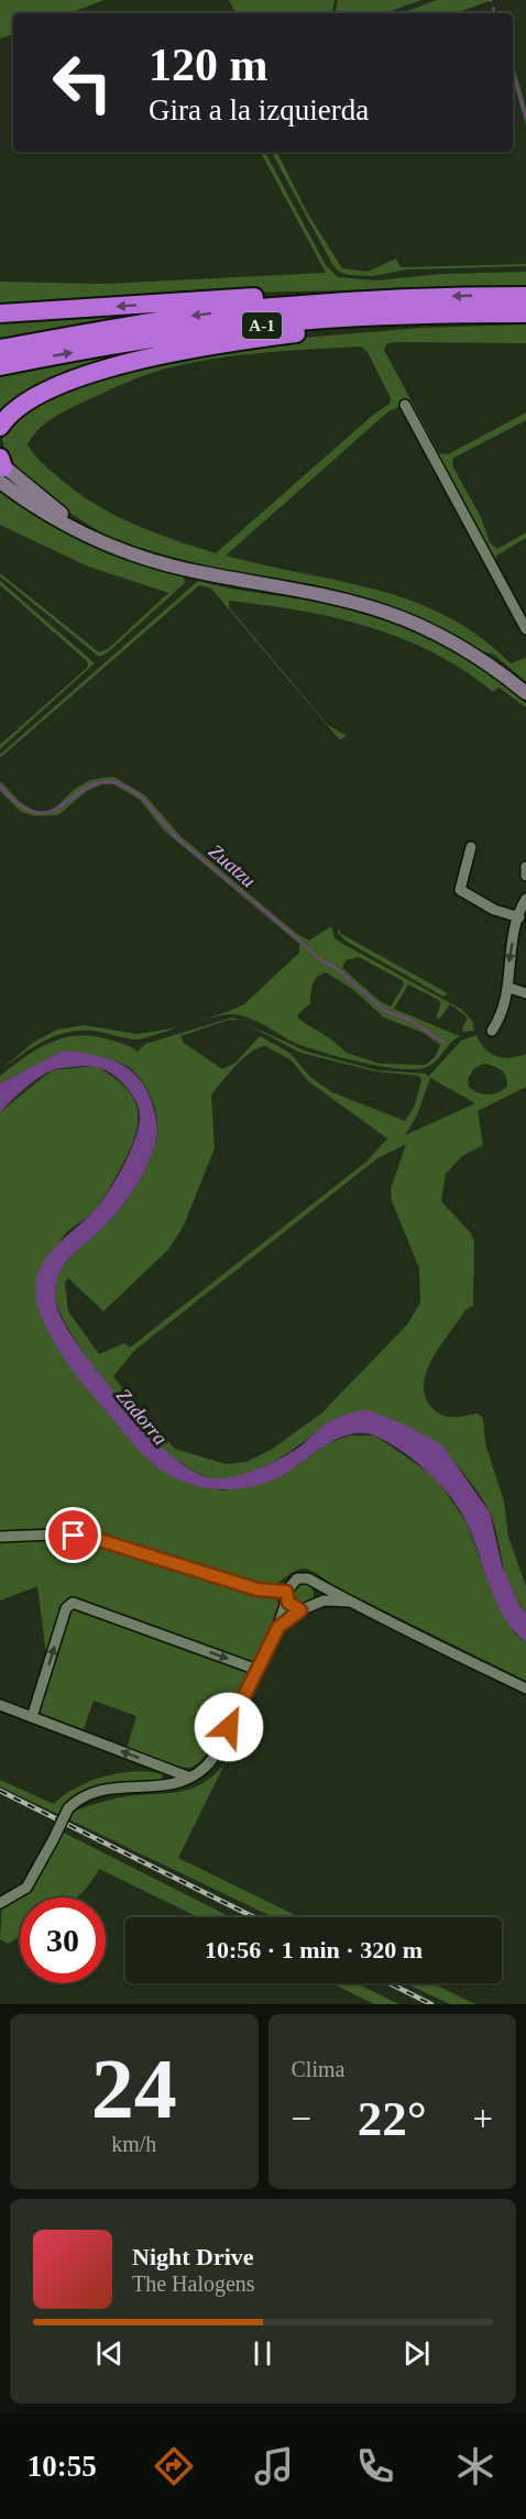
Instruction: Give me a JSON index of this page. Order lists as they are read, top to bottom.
{
  "streets": {
    "highway": ["A-1"]
  },
  "water": ["Zuatzu", "Zadorra"],
  "page": {
    "turn": ["120 m", "Gira a la izquierda"],
    "limit": "30",
    "trip": "10:56 · 1 min · 320 m",
    "tile": [
      ["24", "km/h"],
      "Clima"
    ],
    "heat": ["−", "22°", "+"],
    "song": ["Night Drive", "The Halogens"],
    "tabs": "10:55"
  }
}
